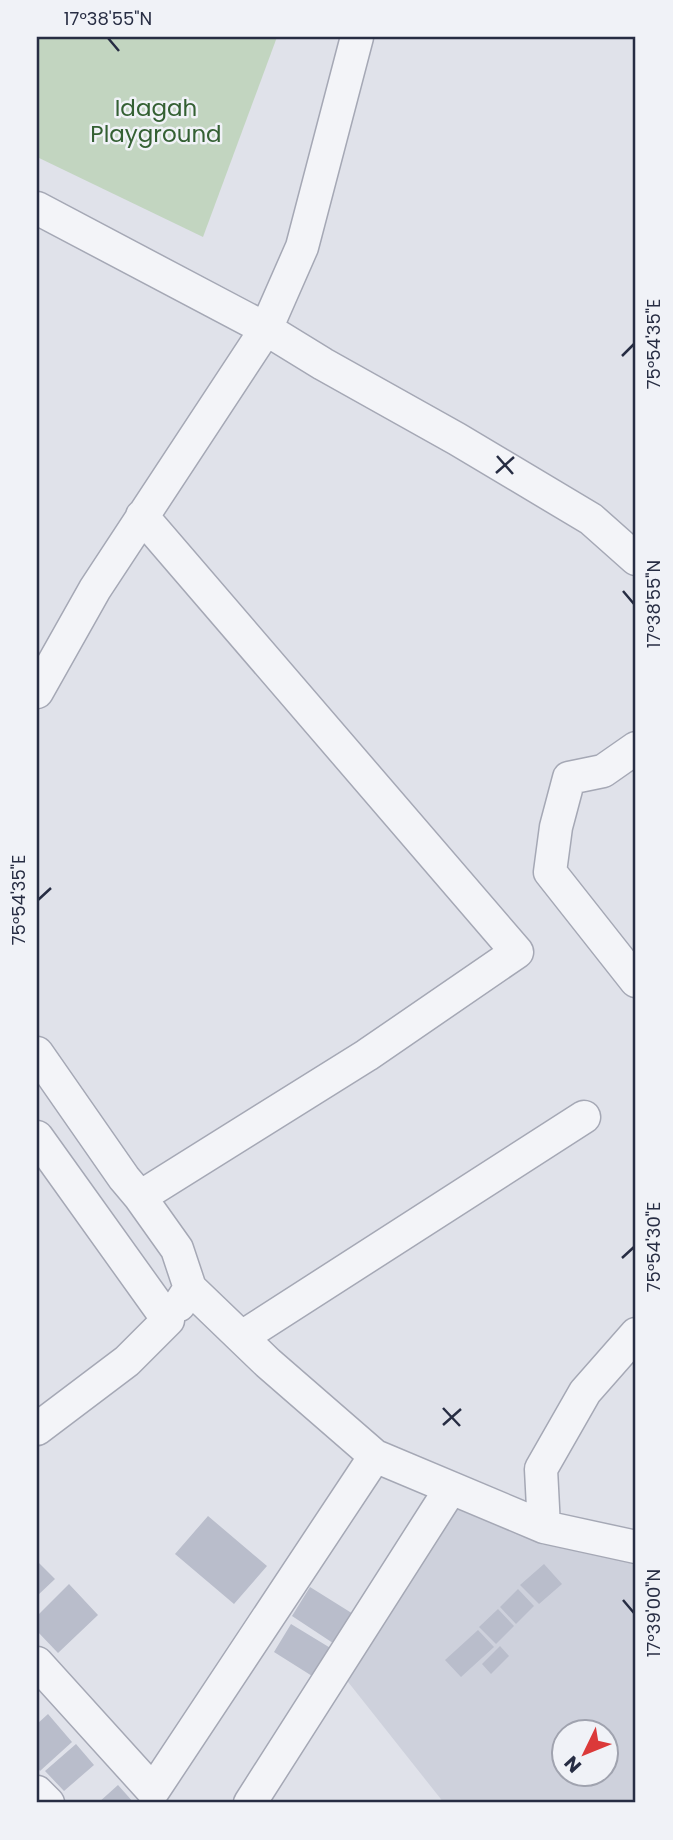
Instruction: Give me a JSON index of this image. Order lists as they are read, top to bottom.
{
  "parks": ["Idagah Playground"],
  "north": "bottom left",
  "coordinates": [
    "17°38'55\"N",
    "75°54'35\"E",
    "75°54'30\"E",
    "17°39'00\"N"
  ]
}
